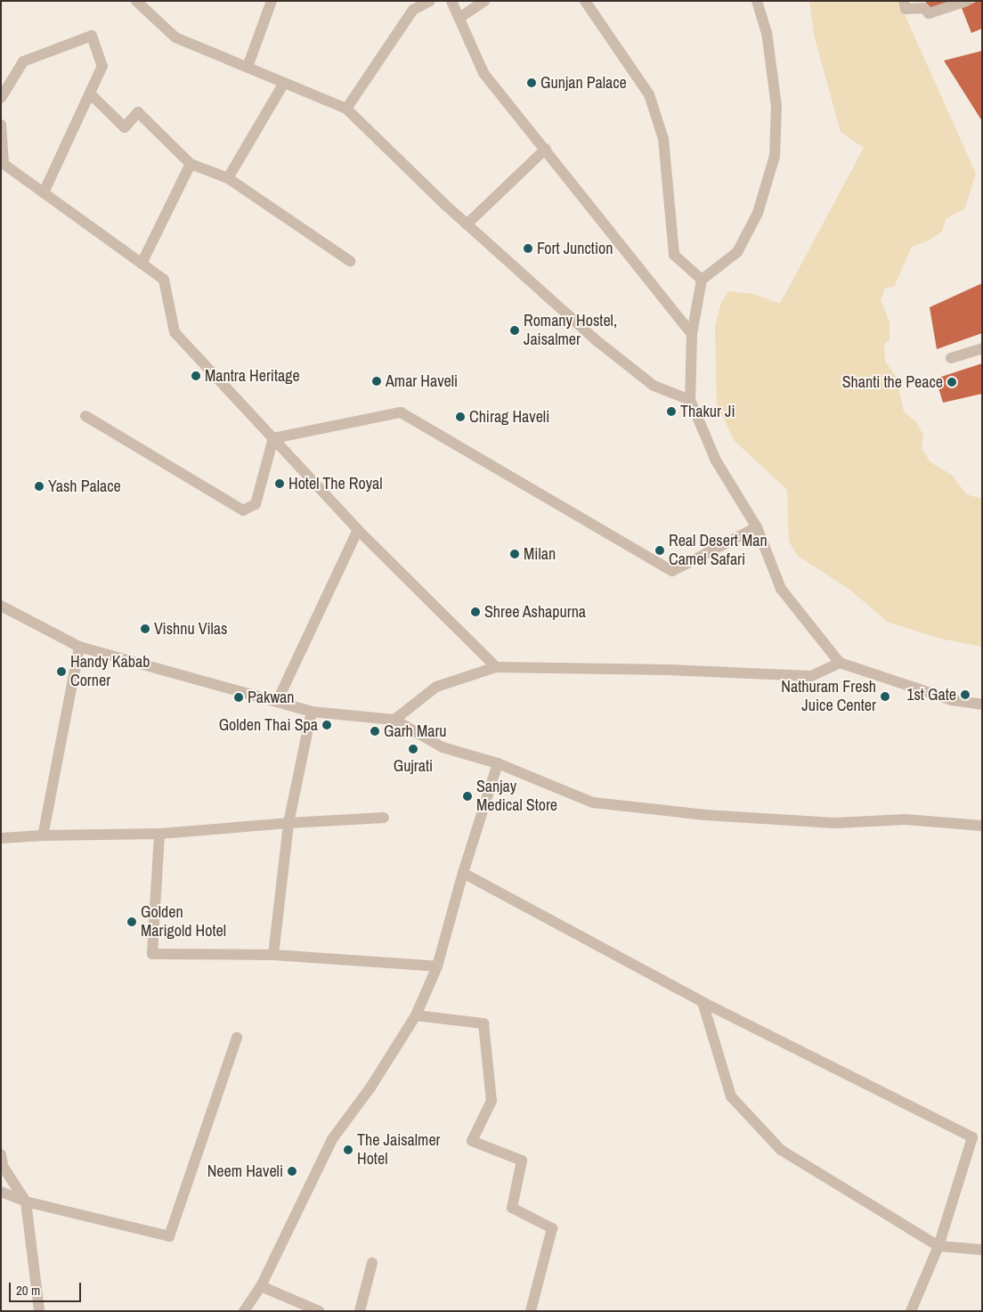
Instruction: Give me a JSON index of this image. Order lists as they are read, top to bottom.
{
  "places": [
    "Gunjan Palace",
    "Fort Junction",
    "Romany Hostel, Jaisalmer",
    "Mantra Heritage",
    "Amar Haveli",
    "Shanti the Peace",
    "Thakur Ji",
    "Chirag Haveli",
    "Hotel The Royal",
    "Yash Palace",
    "Real Desert Man Camel Safari",
    "Milan",
    "Shree Ashapurna",
    "Vishnu Vilas",
    "Handy Kabab Corner",
    "1st Gate",
    "Nathuram Fresh Juice Center",
    "Pakwan",
    "Golden Thai Spa",
    "Garh Maru",
    "Gujrati",
    "Sanjay Medical Store",
    "Golden Marigold Hotel",
    "The Jaisalmer Hotel",
    "Neem Haveli"
  ],
  "scale_bar": "20 m"
}
